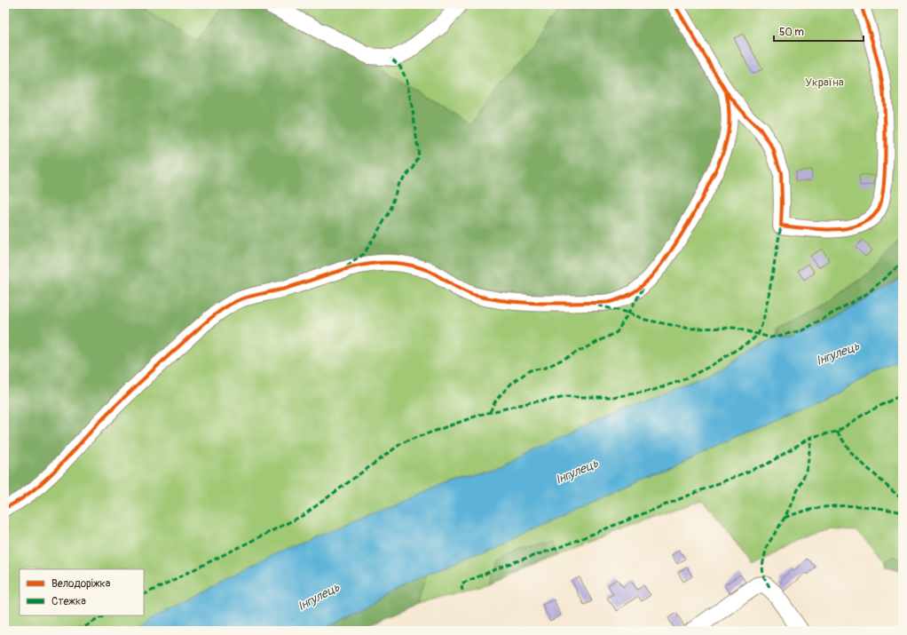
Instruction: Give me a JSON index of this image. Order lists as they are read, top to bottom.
{
  "water": ["Інгулець"],
  "parks": ["Україна"],
  "legend": ["Велодоріжка", "Стежка"],
  "scale_bar": "50 m"
}
